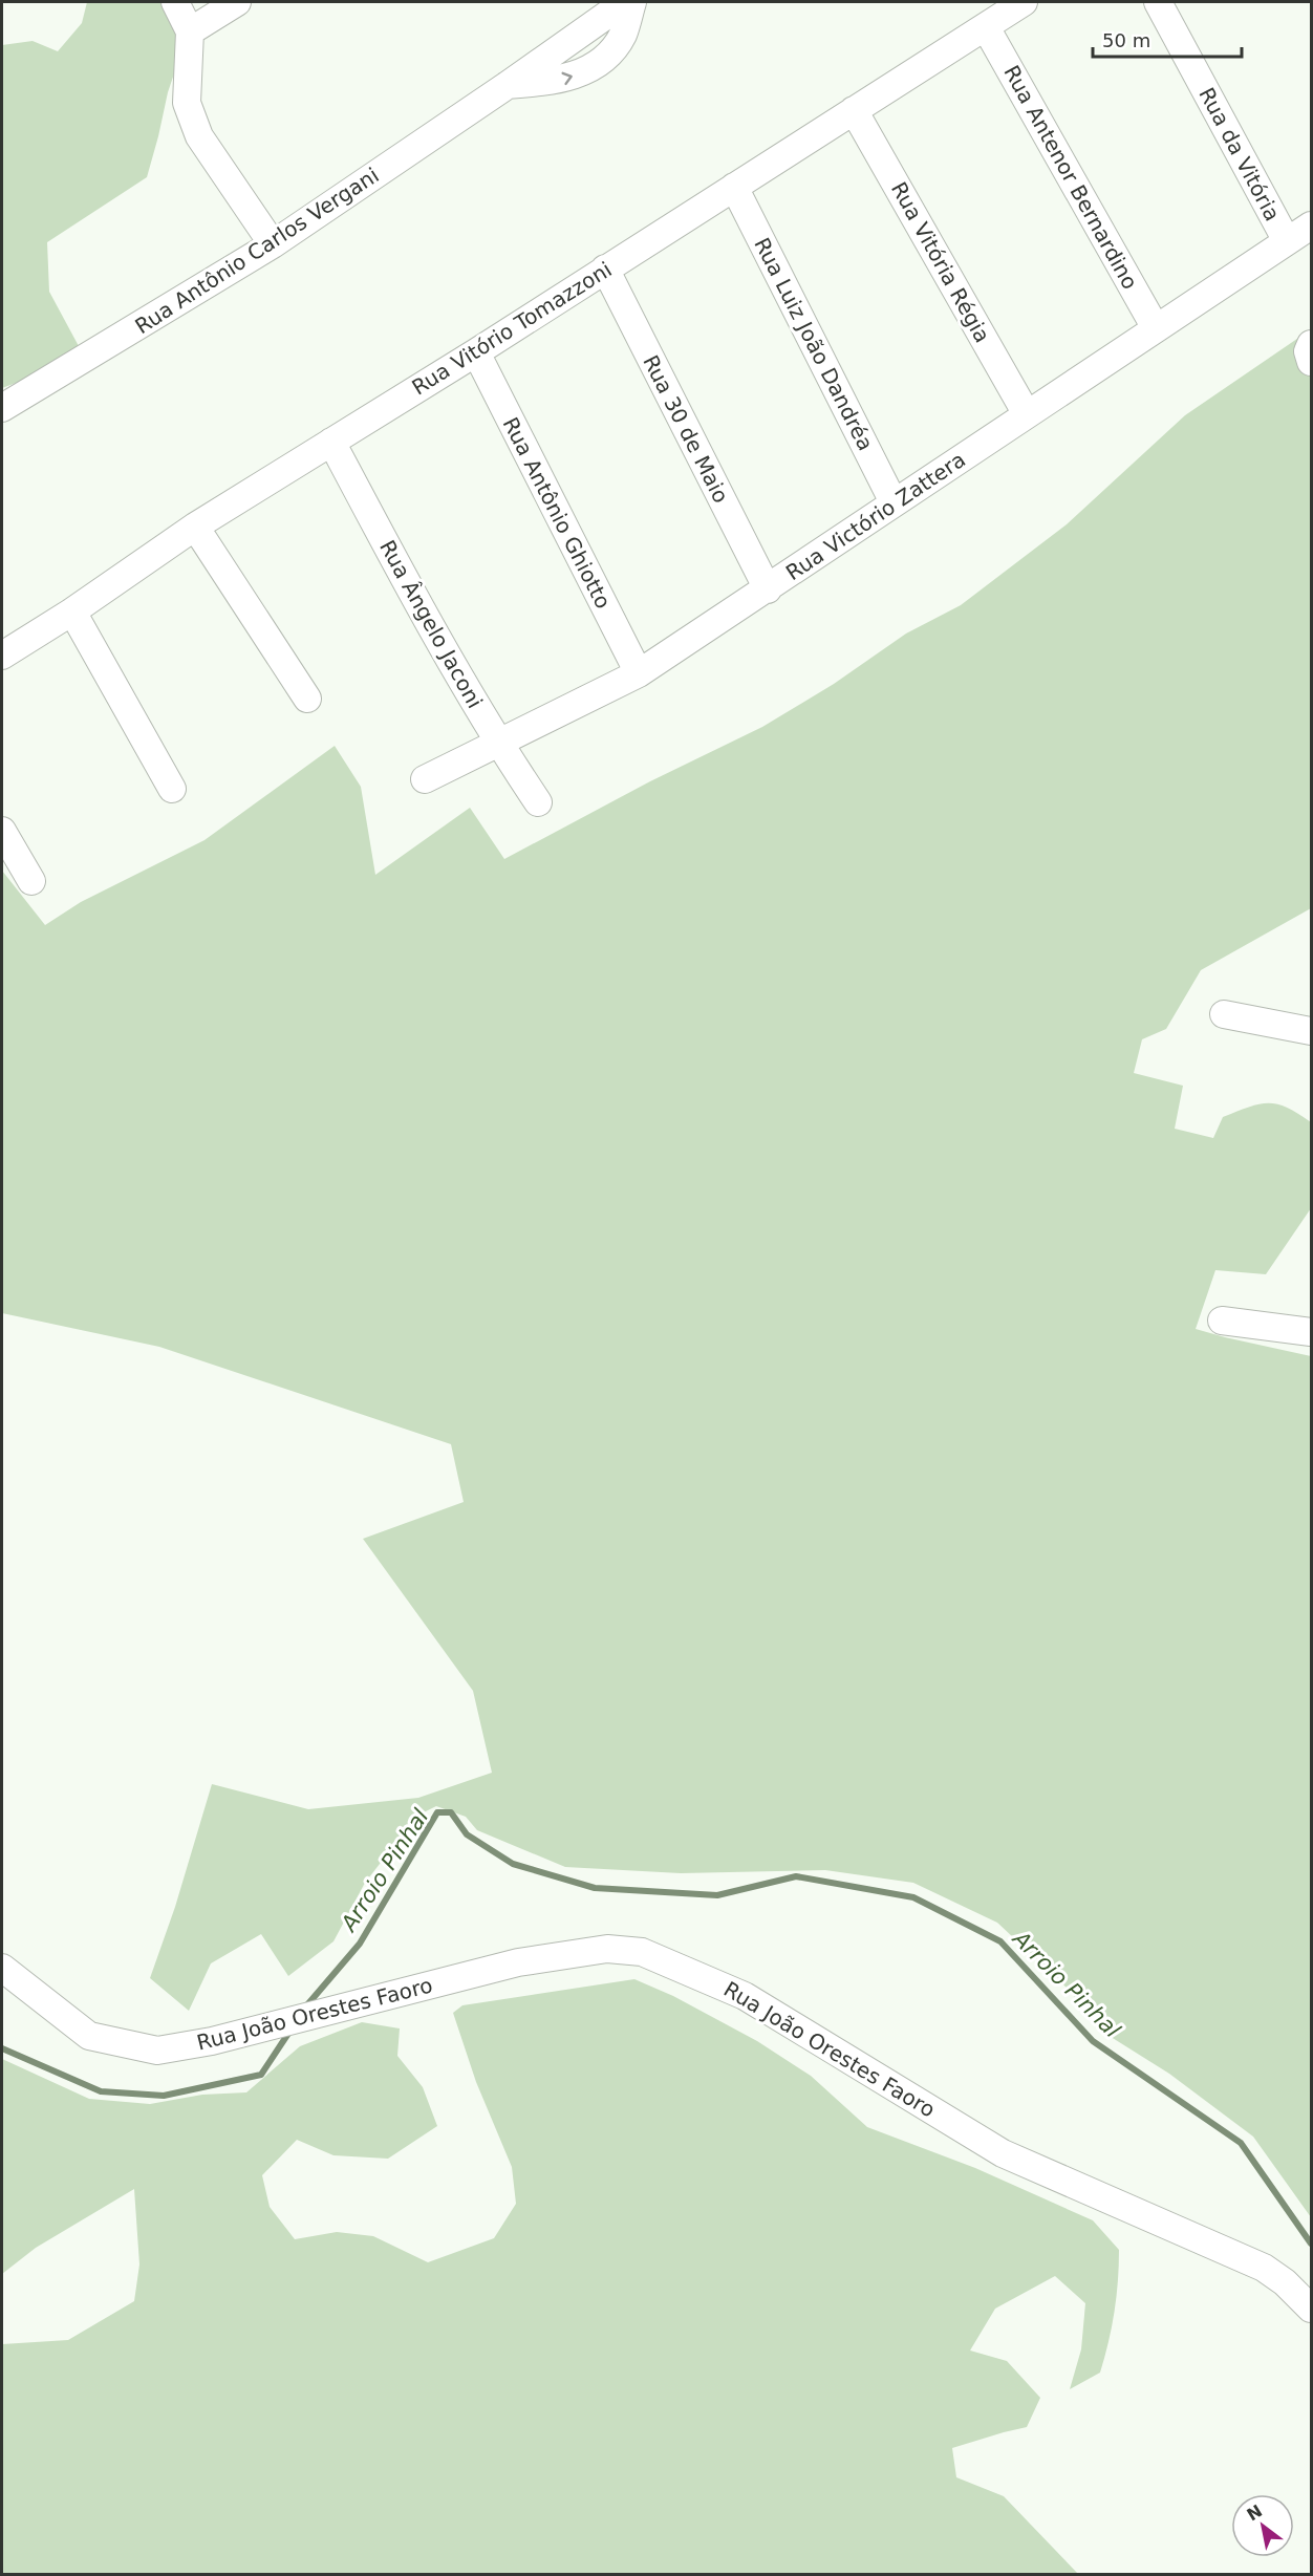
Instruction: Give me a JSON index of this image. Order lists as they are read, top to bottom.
{
  "streets": {
    "street": [
      "Rua da Vitória",
      "Rua Antenor Bernardino",
      "Rua Antônio Carlos Vergani",
      "Rua Vitória Régia",
      "Rua Vitório Tomazzoni",
      "Rua Luiz João Dandréa",
      "Rua 30 de Maio",
      "Rua Antônio Ghiotto",
      "Rua Victório Zattera",
      "Rua Ângelo Jaconi",
      "Rua João Orestes Faoro"
    ]
  },
  "crossings": [
    ["Rua da Vitória", "Rua Victório Zattera"],
    ["Rua Antenor Bernardino", "Rua Vitório Tomazzoni"],
    ["Rua Antenor Bernardino", "Rua Victório Zattera"],
    ["Rua Vitória Régia", "Rua Vitório Tomazzoni"],
    ["Rua Vitória Régia", "Rua Victório Zattera"],
    ["Rua Vitório Tomazzoni", "Rua Luiz João Dandréa"],
    ["Rua Vitório Tomazzoni", "Rua 30 de Maio"],
    ["Rua Vitório Tomazzoni", "Rua Antônio Ghiotto"],
    ["Rua Vitório Tomazzoni", "Rua Ângelo Jaconi"],
    ["Rua Luiz João Dandréa", "Rua Victório Zattera"],
    ["Rua 30 de Maio", "Rua Victório Zattera"],
    ["Rua Antônio Ghiotto", "Rua Victório Zattera"],
    ["Rua Victório Zattera", "Rua Ângelo Jaconi"]
  ],
  "water": ["Arroio Pinhal"],
  "scale_bar": "50 m",
  "north": "top left"
}
